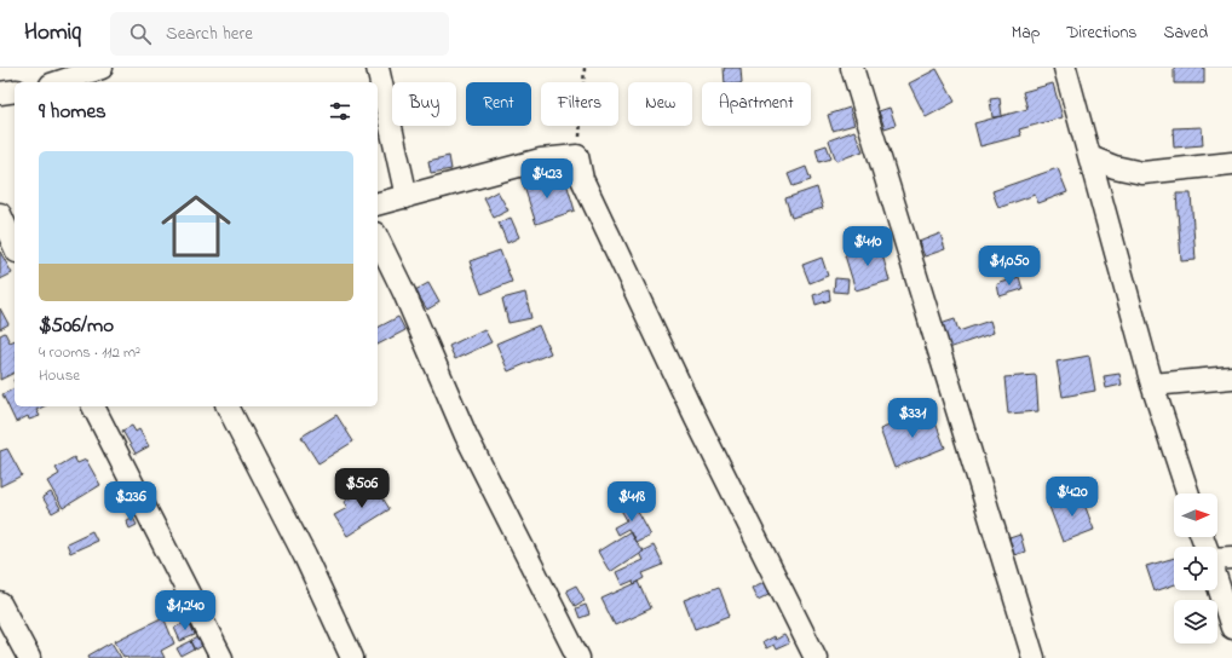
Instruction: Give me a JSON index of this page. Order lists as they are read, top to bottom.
{
  "north": "right",
  "page": {
    "header": "Homiq",
    "search": "Search here",
    "nav": ["Map", "Directions", "Saved"],
    "chip": [
      "Buy",
      "Rent",
      "Filters",
      "New",
      "Apartment"
    ],
    "heading": "9 homes",
    "list": [
      {
        "name": "$506/mo",
        "note": "4 rooms · 112 m² · House"
      }
    ],
    "price": [
      "$423",
      "$410",
      "$1,050",
      "$331",
      "$506",
      "$420",
      "$236",
      "$418",
      "$1,240"
    ]
  }
}
